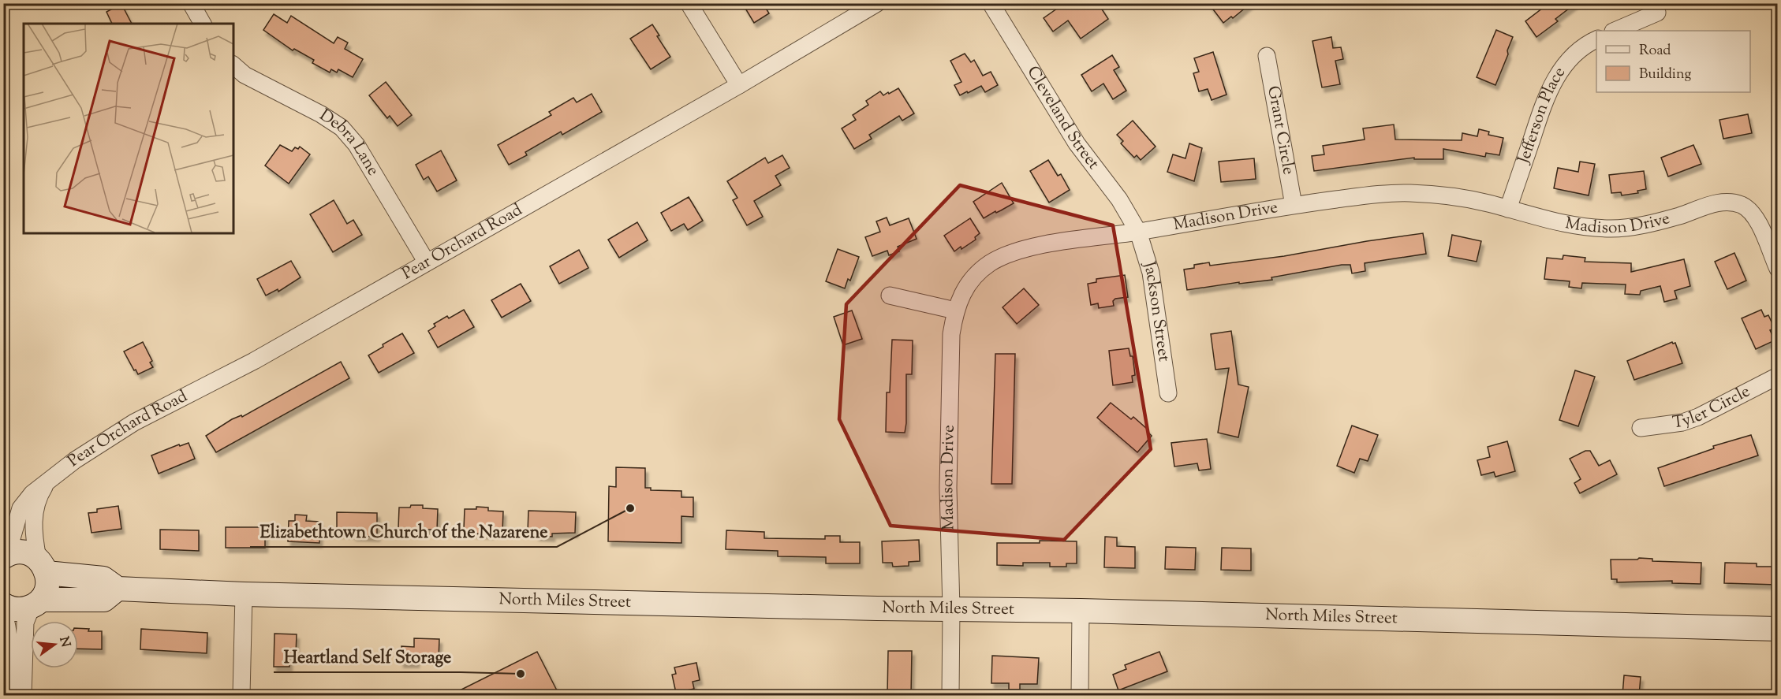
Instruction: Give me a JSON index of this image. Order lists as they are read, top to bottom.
{
  "streets": {
    "main road": ["North Miles Street"],
    "street": [
      "Jefferson Place",
      "Cleveland Street",
      "Grant Circle",
      "Debra Lane",
      "Madison Drive",
      "Pear Orchard Road",
      "Jackson Street",
      "Tyler Circle"
    ]
  },
  "crossings": [
    ["Jefferson Place", "Madison Drive"],
    ["Cleveland Street", "Madison Drive"],
    ["Cleveland Street", "Jackson Street"],
    ["Grant Circle", "Madison Drive"],
    ["Debra Lane", "Pear Orchard Road"],
    ["Madison Drive", "Jackson Street"],
    ["Madison Drive", "North Miles Street"],
    ["Pear Orchard Road", "North Miles Street"]
  ],
  "places": ["Elizabethtown Church of the Nazarene", "Heartland Self Storage"],
  "legend": ["Road", "Building"],
  "north": "right"
}
